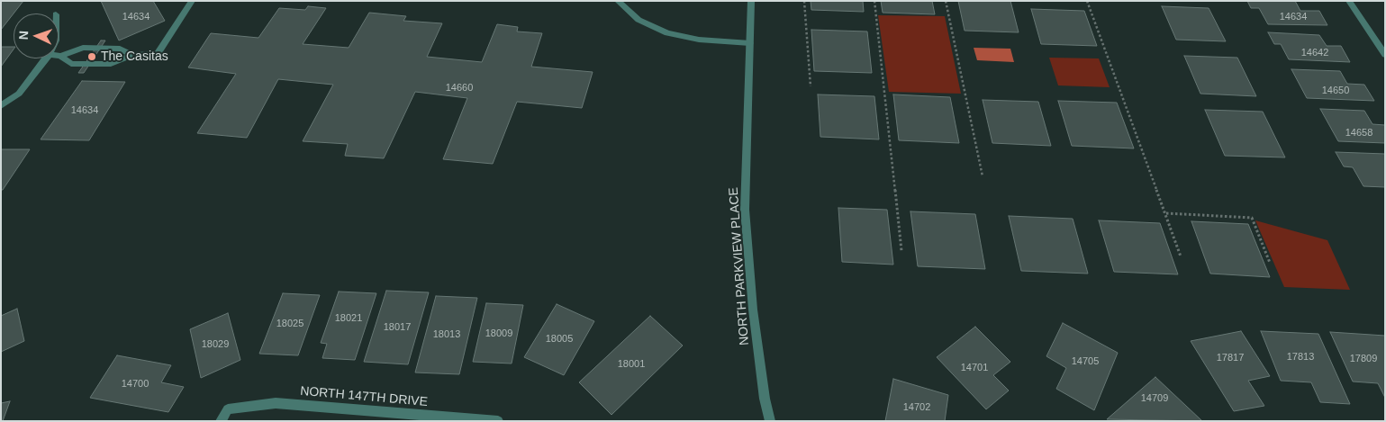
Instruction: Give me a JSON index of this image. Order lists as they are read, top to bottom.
{
  "streets": {
    "street": ["NORTH PARKVIEW PLACE", "NORTH 147TH DRIVE"]
  },
  "places": ["The Casitas"],
  "house_numbers": [
    "14634",
    "14634",
    "14642",
    "14660",
    "14650",
    "14634",
    "14658",
    "18021",
    "18025",
    "18017",
    "18009",
    "18013",
    "18005",
    "18029",
    "17813",
    "17817",
    "17809",
    "14705",
    "18001",
    "14701",
    "14700",
    "14709",
    "14702"
  ],
  "north": "left"
}
